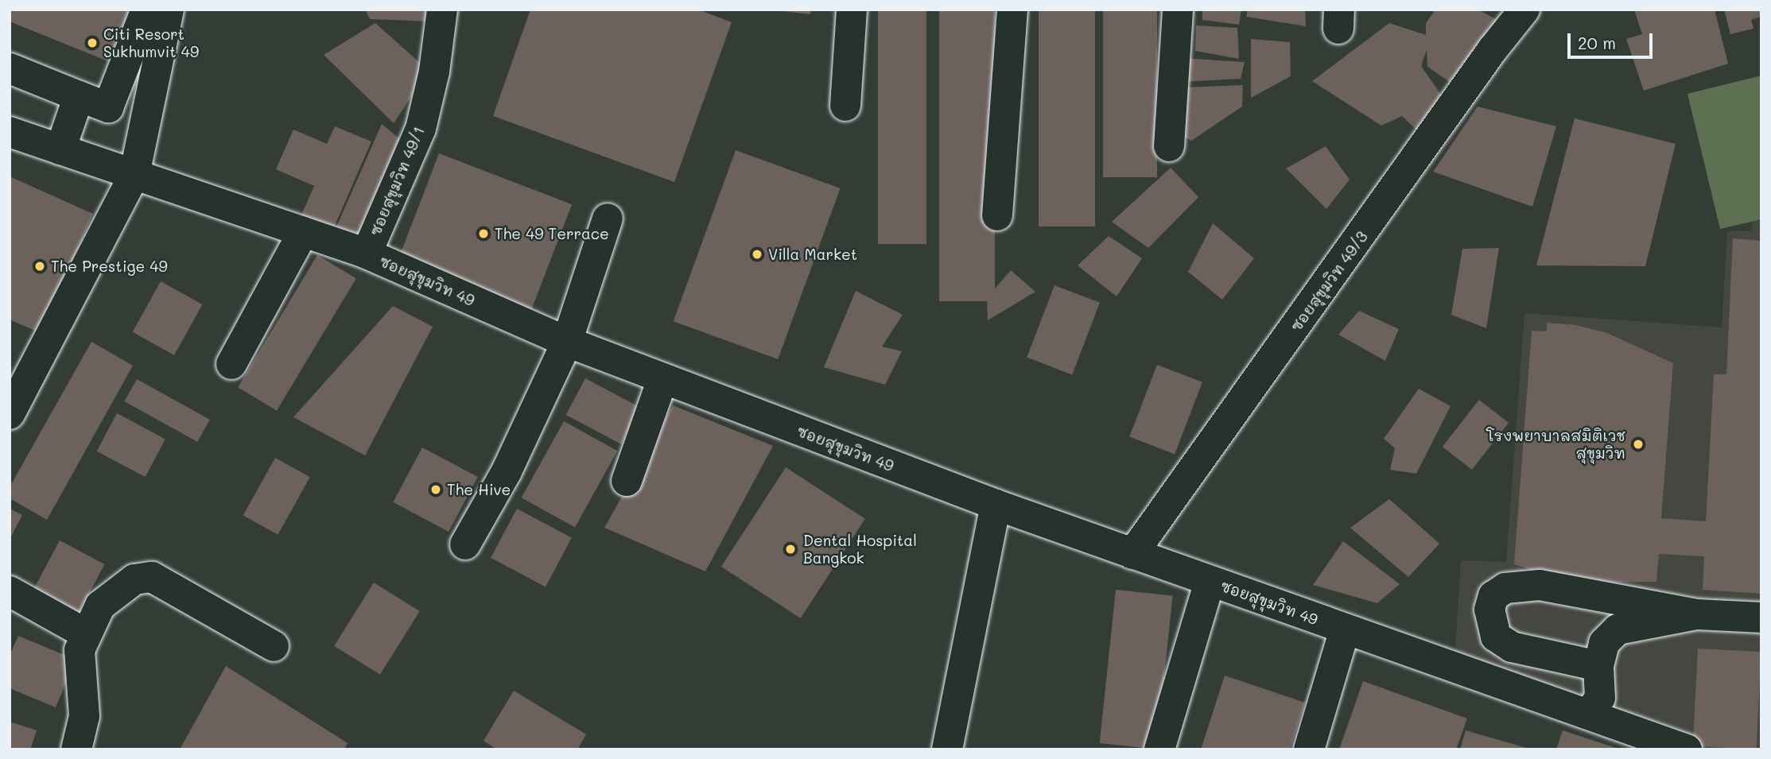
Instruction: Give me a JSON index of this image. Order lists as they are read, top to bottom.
{
  "streets": {
    "street": ["ซอยสุขุมวิท 49/1", "ซอยสุขุมวิท 49", "ซอยสุขุมวิท 49/3"]
  },
  "crossings": [
    ["ซอยสุขุมวิท 49/1", "ซอยสุขุมวิท 49"],
    ["ซอยสุขุมวิท 49", "ซอยสุขุมวิท 49/3"]
  ],
  "places": [
    "Citi Resort Sukhumvit 49",
    "The 49 Terrace",
    "Villa Market",
    "The Prestige 49",
    "โรงพยาบาลสมิติเวช สุขุมวิท",
    "The Hive",
    "Dental Hospital Bangkok"
  ],
  "scale_bar": "20 m"
}
